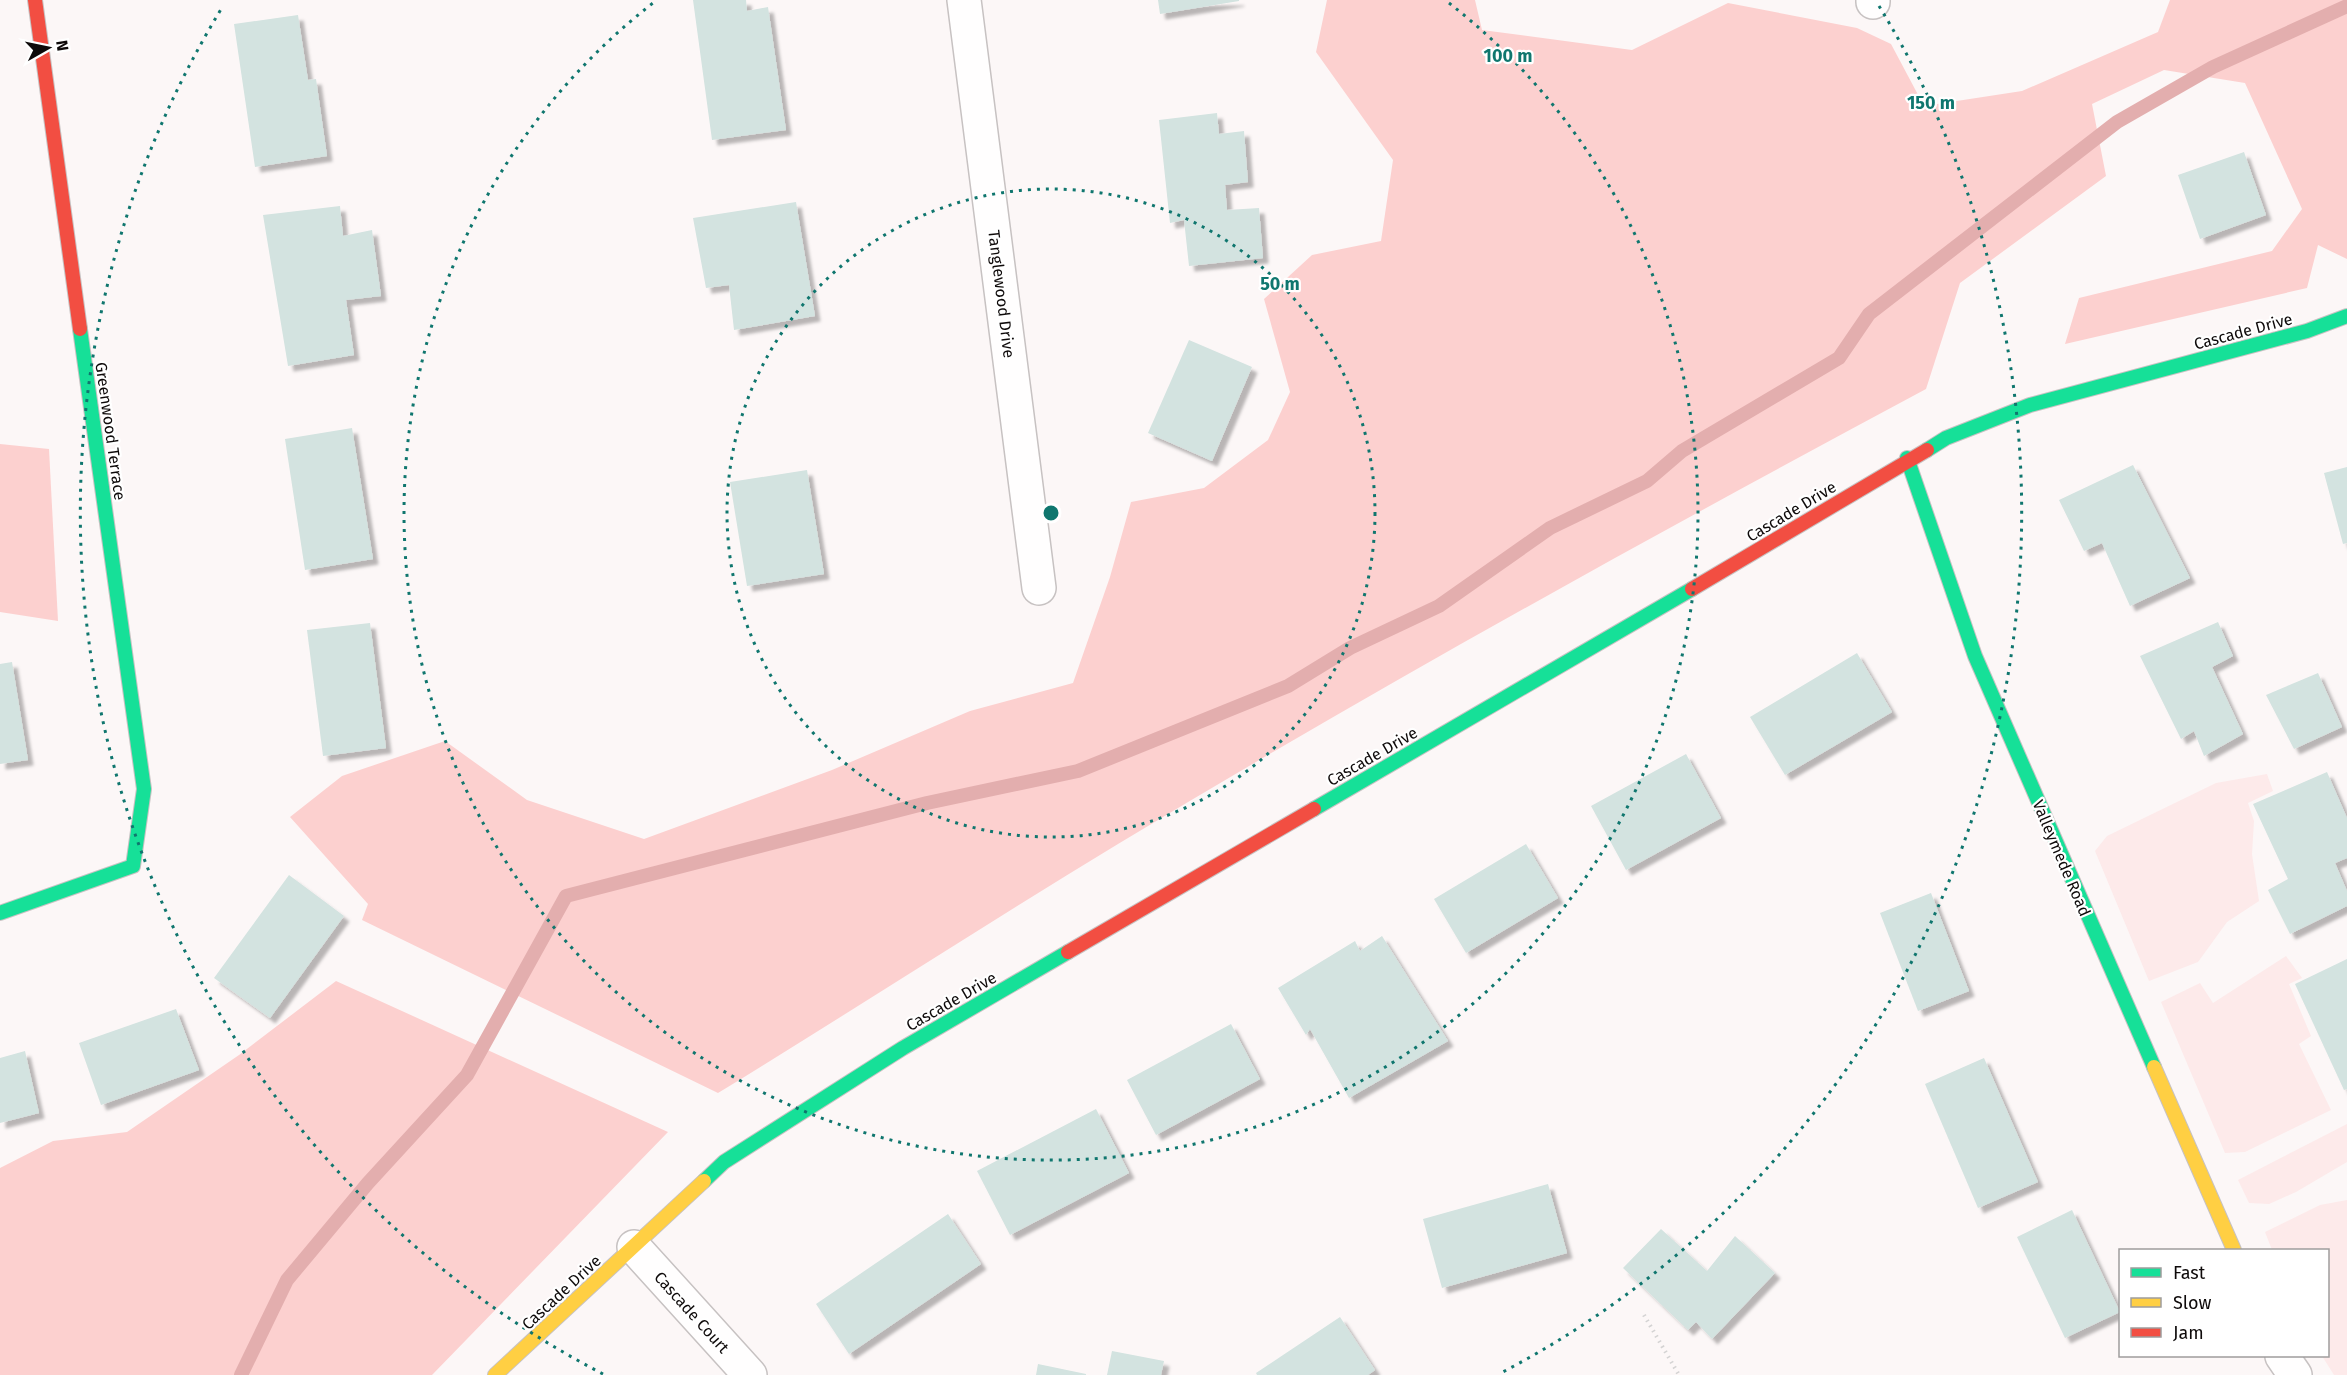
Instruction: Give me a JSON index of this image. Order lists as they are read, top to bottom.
{
  "streets": {
    "street": [
      "Tanglewood Drive",
      "Cascade Drive",
      "Greenwood Terrace",
      "Valleymede Road",
      "Cascade Court"
    ]
  },
  "crossings": [
    ["Cascade Drive", "Valleymede Road"],
    ["Cascade Drive", "Cascade Court"]
  ],
  "legend": ["Fast", "Slow", "Jam"],
  "north": "right",
  "rings": ["100 m", "150 m", "50 m"]
}
